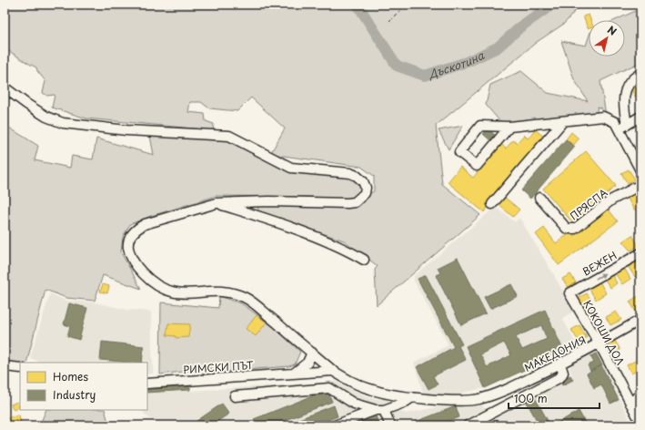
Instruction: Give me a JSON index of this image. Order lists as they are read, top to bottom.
{
  "streets": {
    "street": [
      "ПРЯСПА",
      "ВЕЖЕН",
      "КОКОШИ ДОЛ",
      "МАКЕДОНИЯ",
      "РИМСКИ ПЪТ"
    ]
  },
  "crossings": [
    ["ВЕЖЕН", "КОКОШИ ДОЛ"],
    ["КОКОШИ ДОЛ", "МАКЕДОНИЯ"],
    ["МАКЕДОНИЯ", "РИМСКИ ПЪТ"]
  ],
  "one_way": ["ВЕЖЕН"],
  "water": ["Дъскотина"],
  "legend": ["Homes", "Industry"],
  "scale_bar": "100 m",
  "north": "top right"
}
